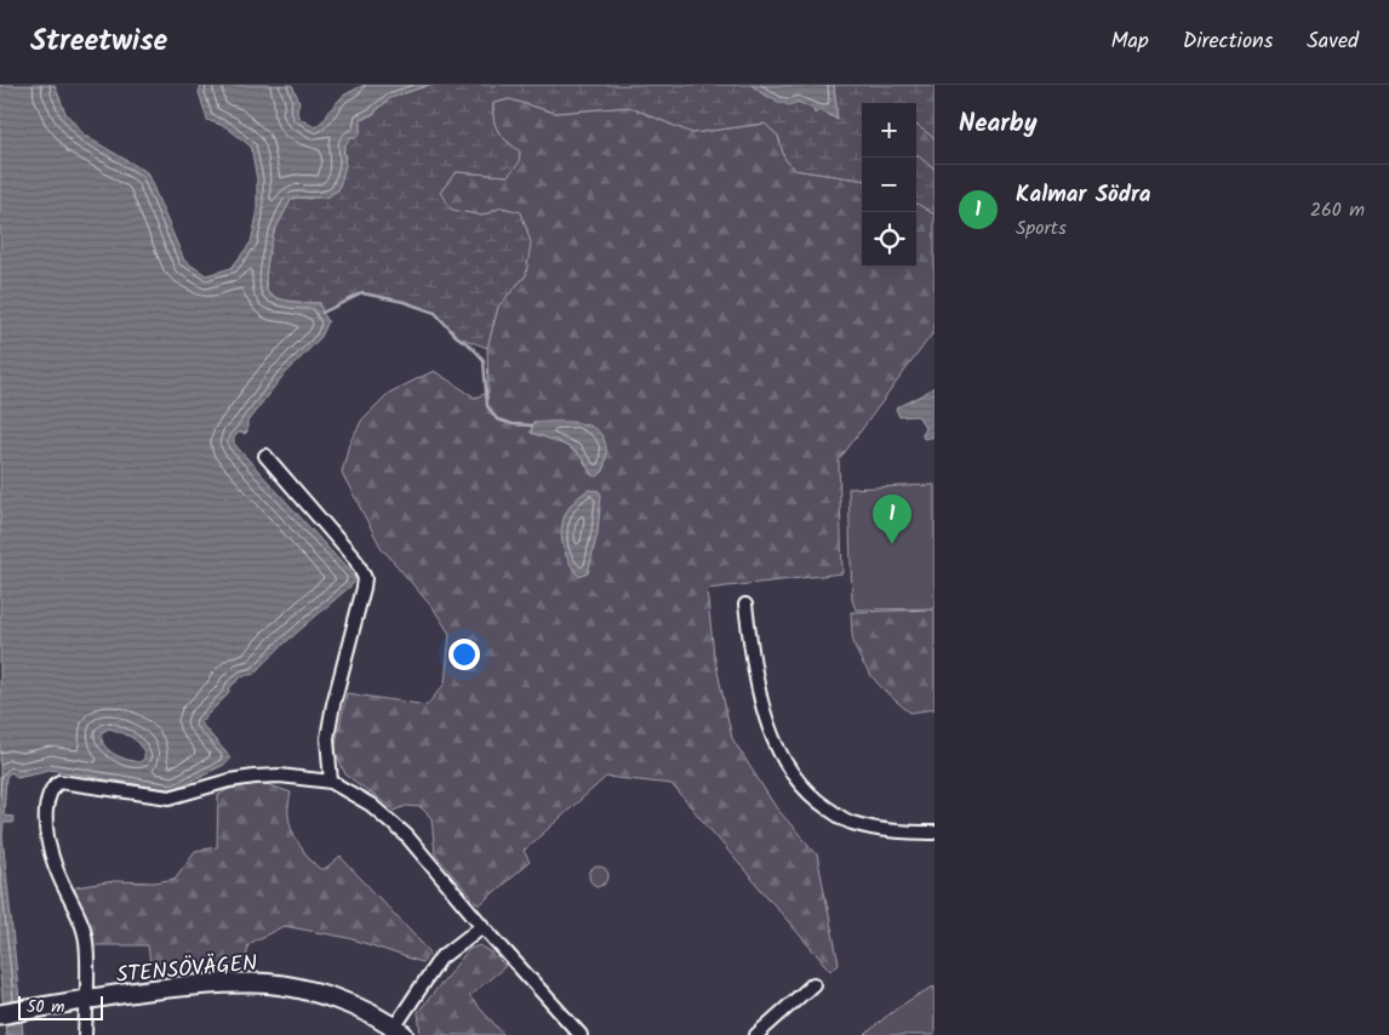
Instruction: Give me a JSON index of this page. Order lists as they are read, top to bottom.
{
  "streets": {
    "street": ["STENSÖVÄGEN"]
  },
  "scale_bar": "50 m",
  "page": {
    "header": "Streetwise",
    "nav": ["Map", "Directions", "Saved"],
    "heading": "Nearby",
    "map_buttons": ["+", "−"],
    "list": [
      {
        "mark": "1",
        "name": "Kalmar Södra",
        "note": "Sports",
        "value": "260 m"
      }
    ],
    "pins": "1",
    "scale": "50 m"
  }
}
